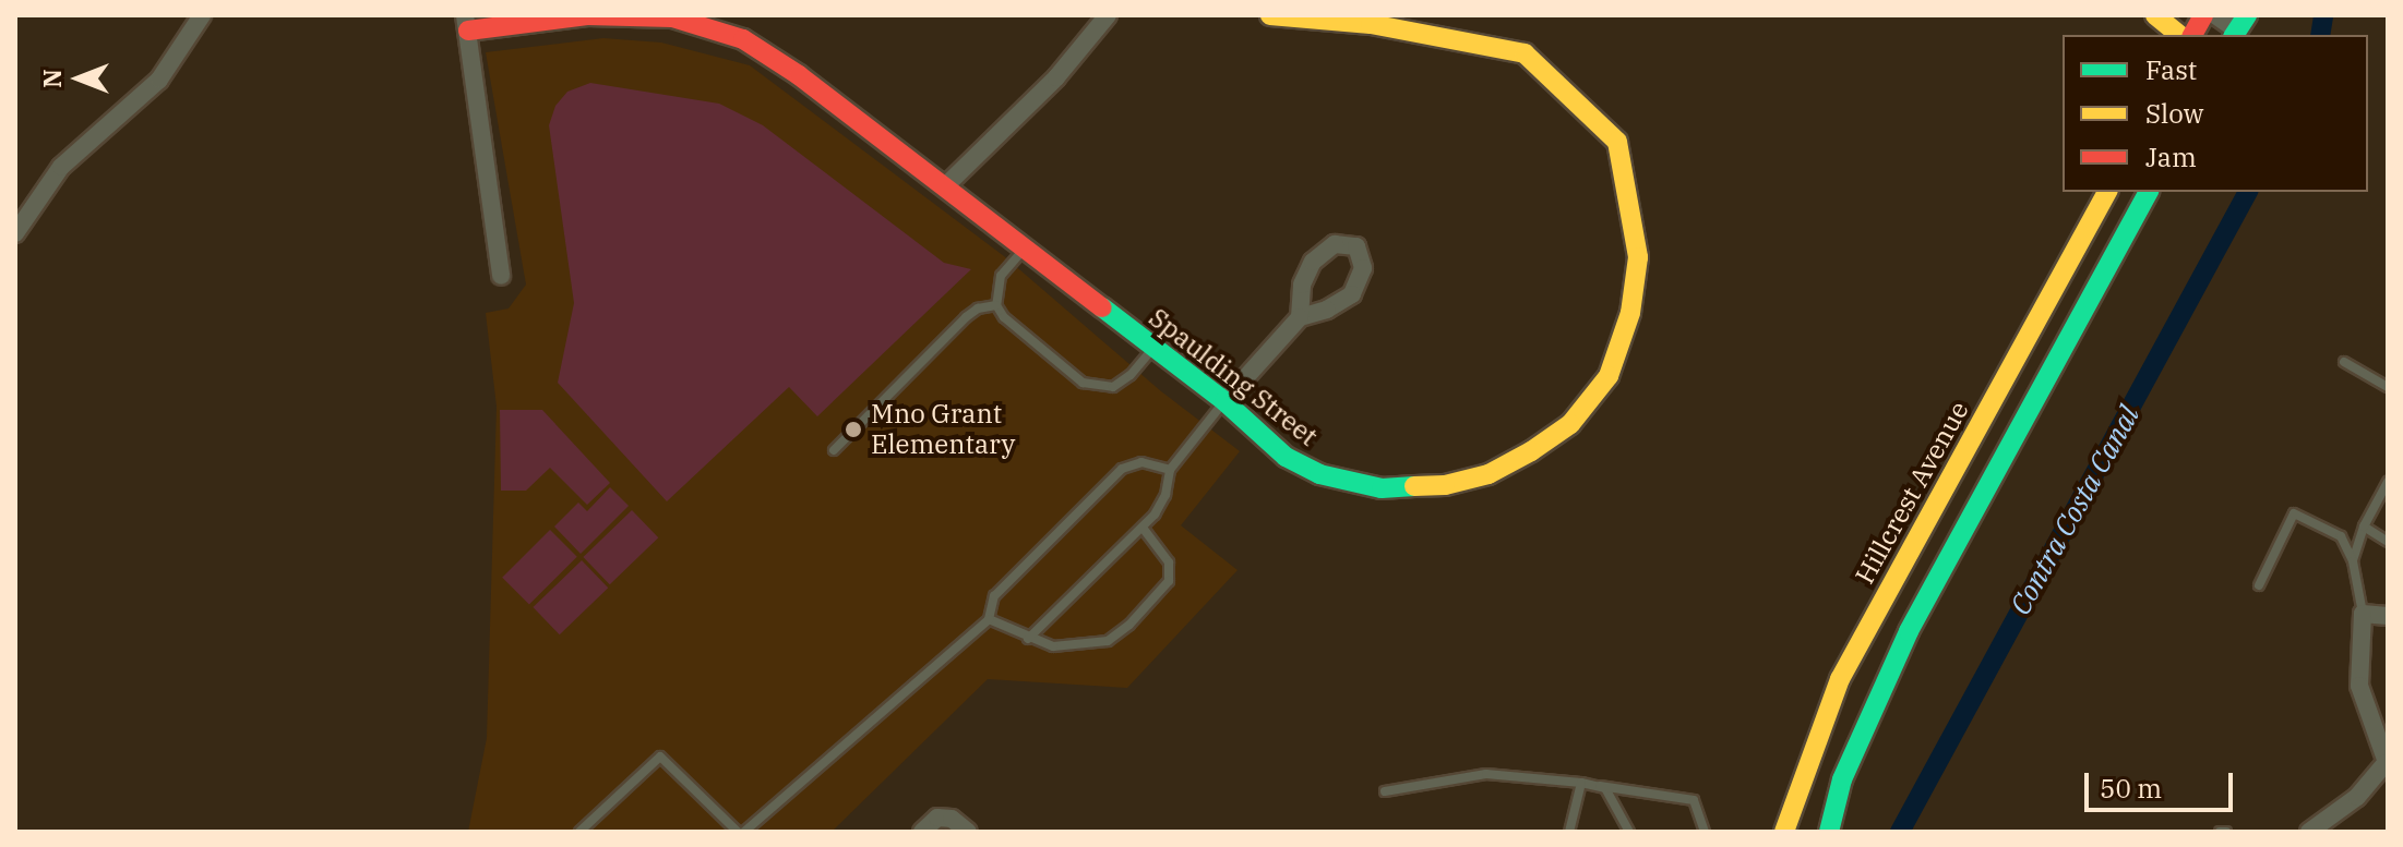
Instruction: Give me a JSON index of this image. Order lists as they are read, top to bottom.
{
  "streets": {
    "street": ["Spaulding Street", "Hillcrest Avenue"]
  },
  "water": ["Contra Costa Canal"],
  "places": ["Mno Grant Elementary"],
  "legend": ["Fast", "Slow", "Jam"],
  "scale_bar": "50 m",
  "north": "left"
}
